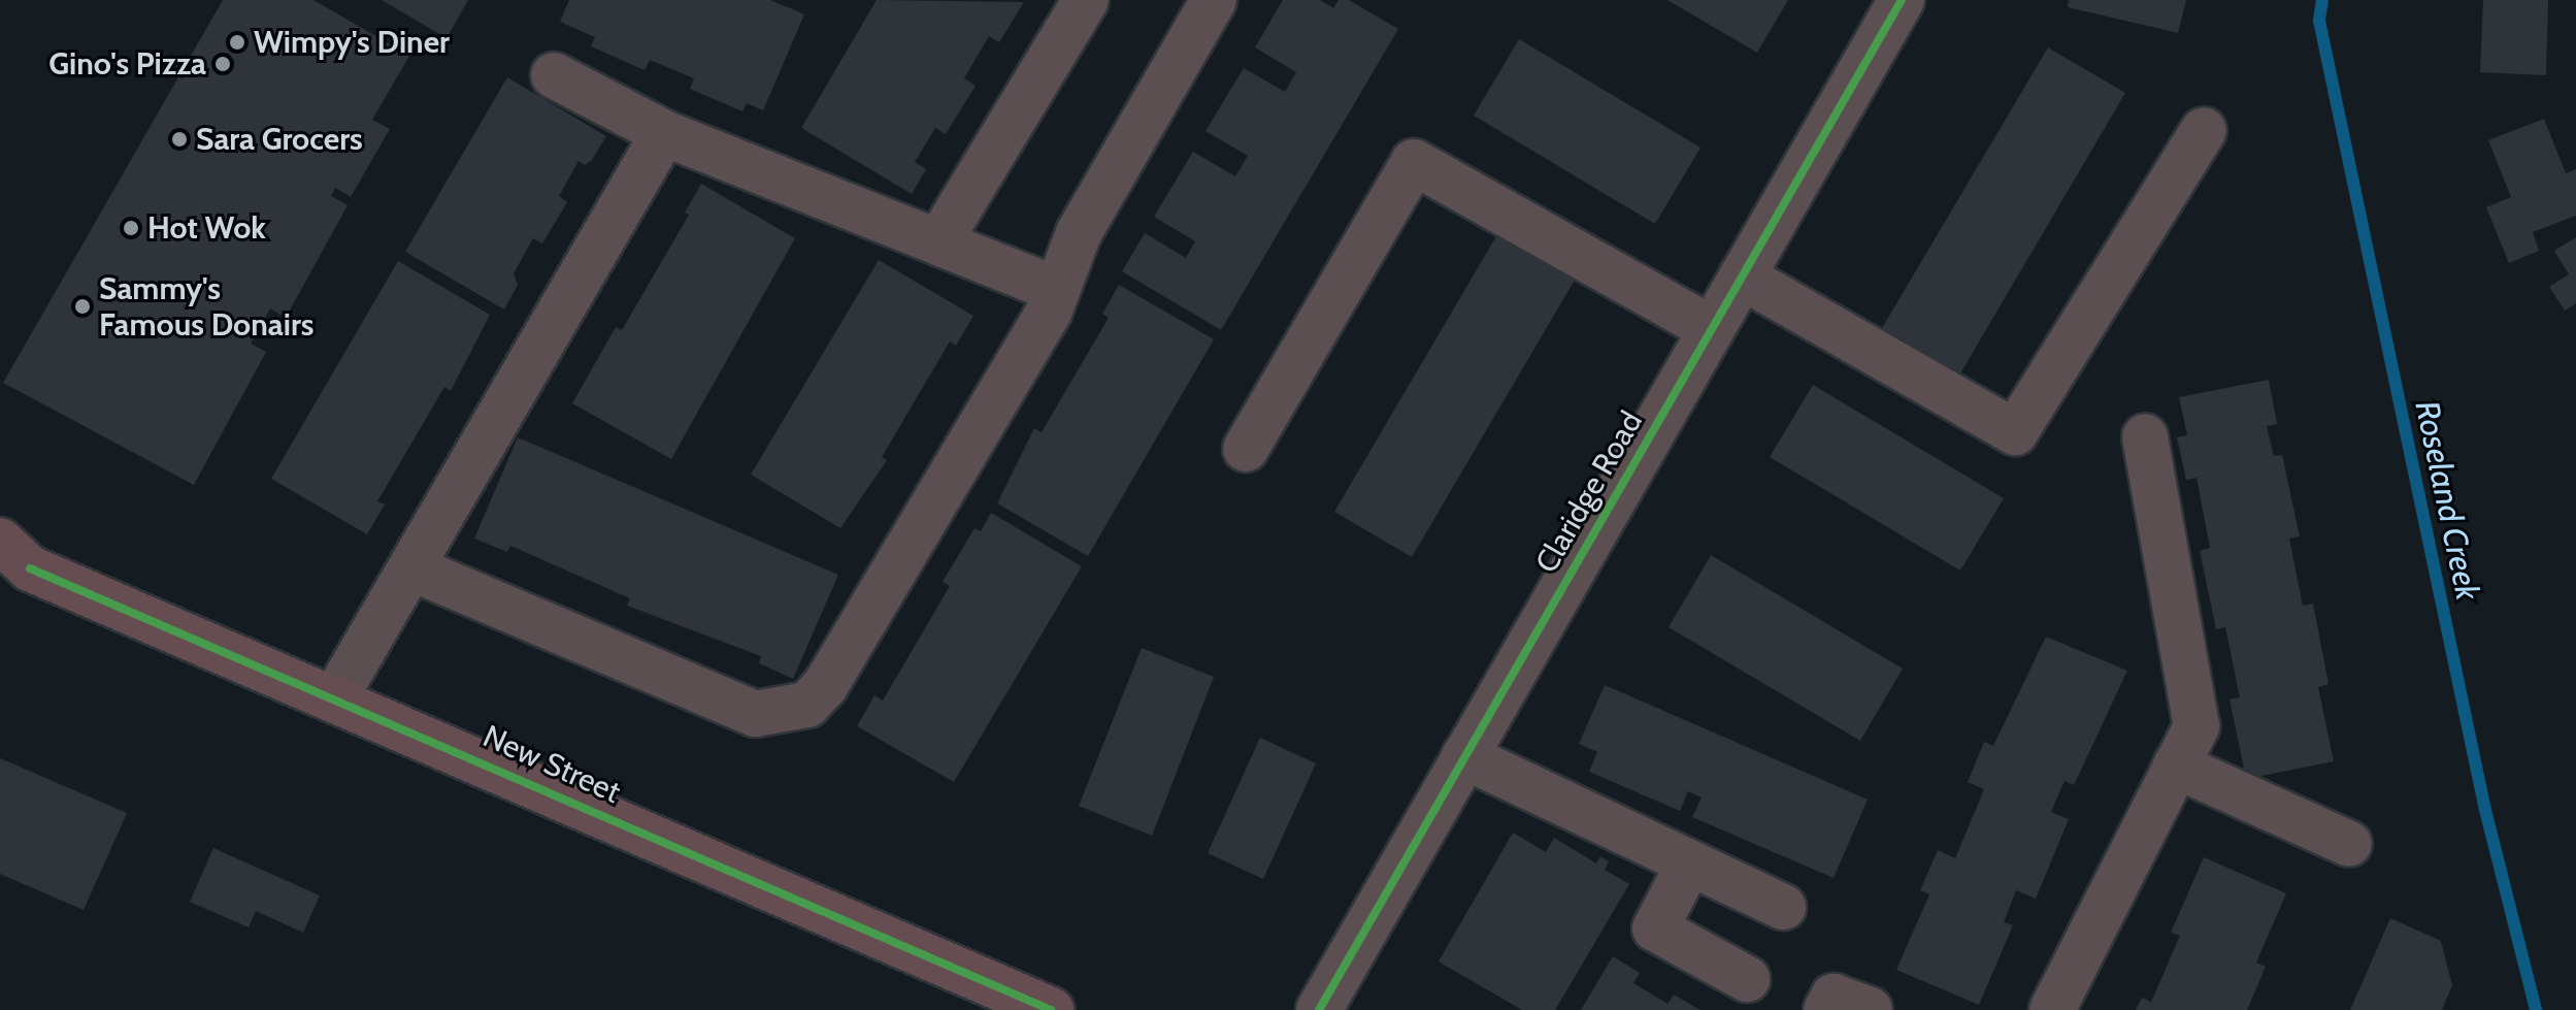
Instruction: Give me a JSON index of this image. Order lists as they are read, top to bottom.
{
  "streets": {
    "main road": ["New Street"],
    "street": ["Claridge Road"]
  },
  "water": ["Roseland Creek"],
  "places": [
    "Wimpy's Diner",
    "Gino's Pizza",
    "Sara Grocers",
    "Hot Wok",
    "Sammy's Famous Donairs"
  ]
}
